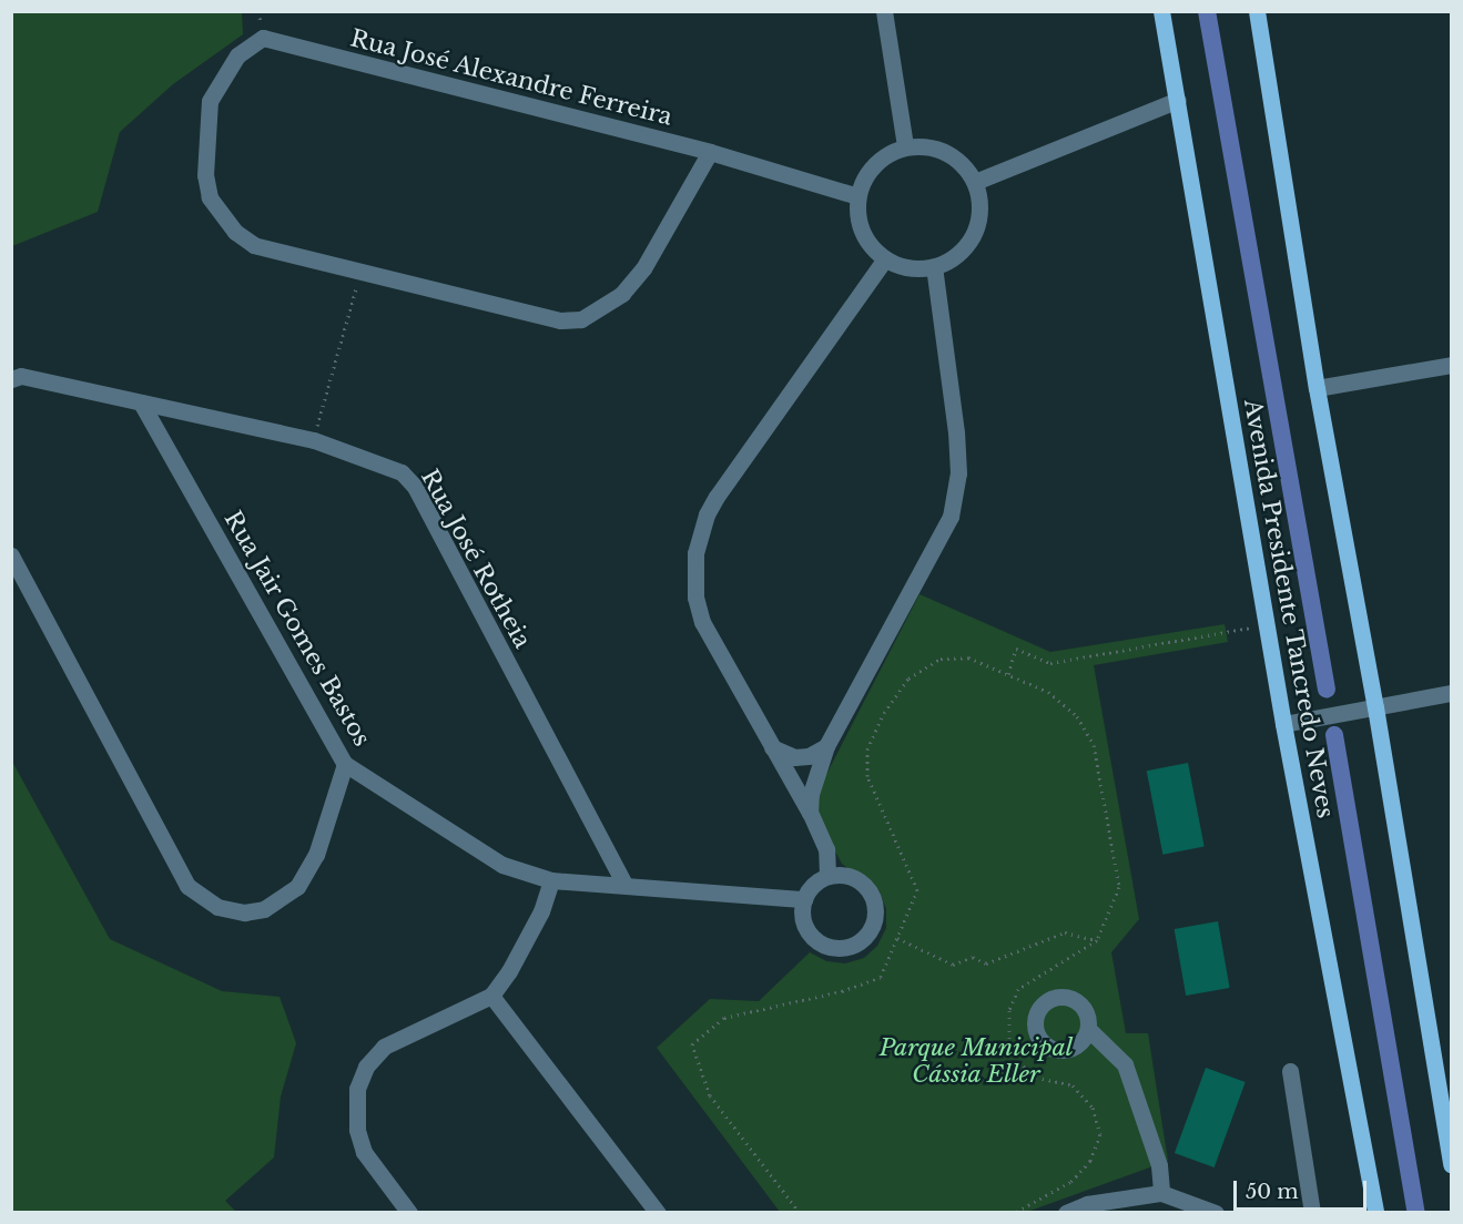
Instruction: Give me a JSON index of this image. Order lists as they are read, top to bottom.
{
  "streets": {
    "main road": ["Avenida Presidente Tancredo Neves"],
    "street": ["Rua José Alexandre Ferreira", "Rua José Rotheia", "Rua Jair Gomes Bastos"]
  },
  "crossings": [
    ["Rua José Rotheia", "Rua Jair Gomes Bastos"]
  ],
  "parks": ["Parque Municipal Cássia Eller"],
  "scale_bar": "50 m"
}
